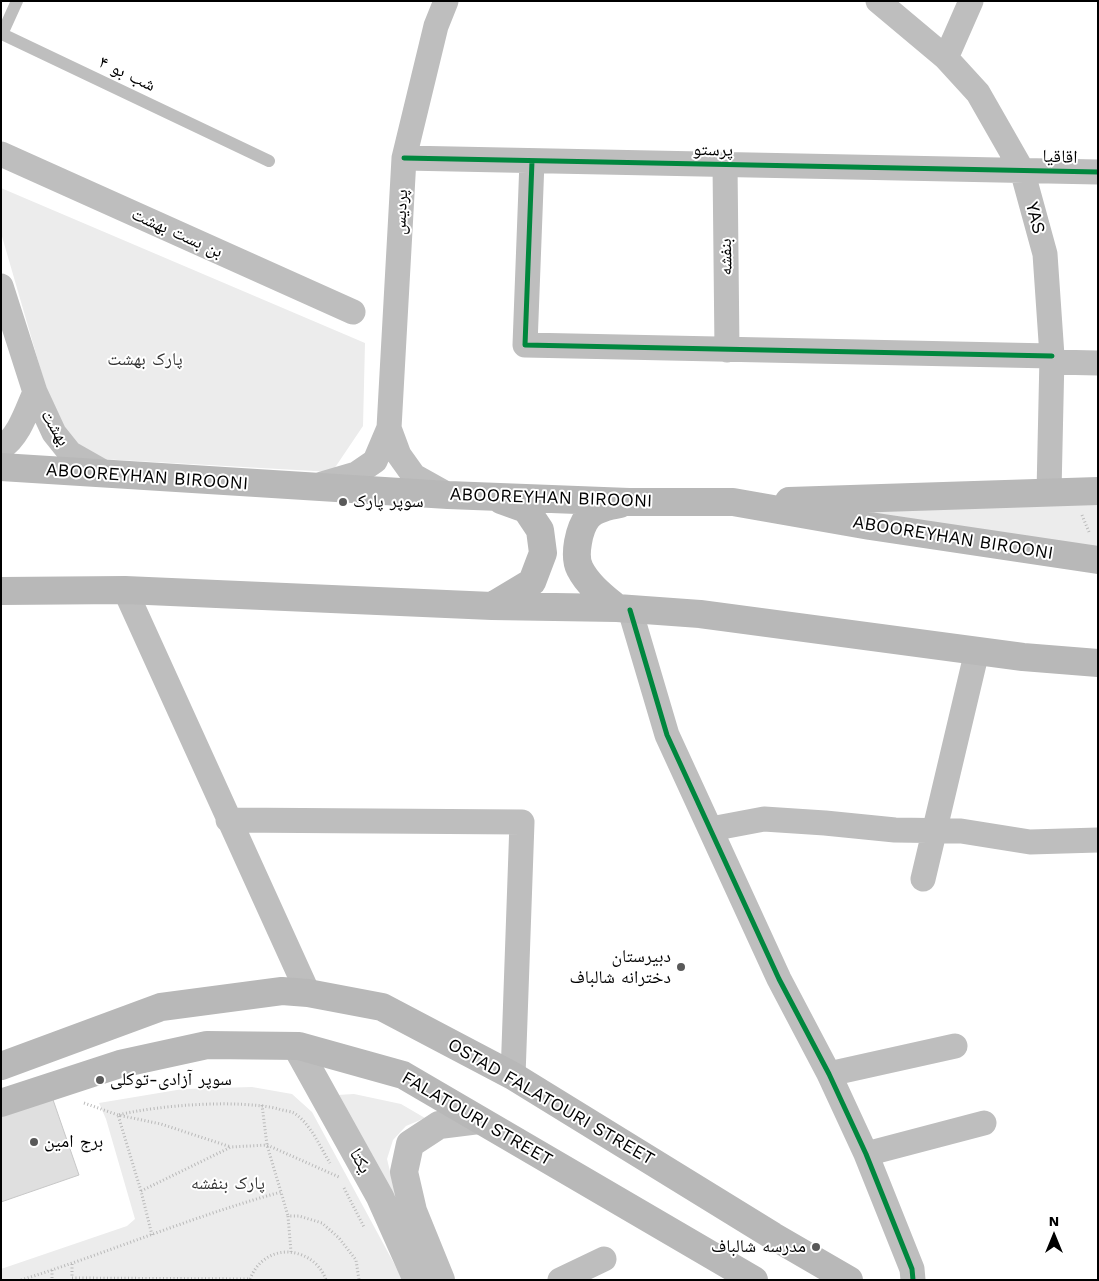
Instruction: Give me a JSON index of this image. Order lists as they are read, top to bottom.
{
  "streets": {
    "main road": ["ABOOREYHAN BIROONI", "OSTAD FALATOURI STREET", "FALATOURI STREET"],
    "street": [
      "پرستو",
      "اقاقیا",
      "پردیس",
      "YAS",
      "بن بست بهشت",
      "بنفشه",
      "بهشت",
      "یکتا"
    ],
    "lane": ["شب بو ۴"]
  },
  "crossings": [
    ["پرستو", "اقاقیا"],
    ["پرستو", "پردیس"],
    ["پرستو", "YAS"],
    ["پرستو", "بنفشه"],
    ["اقاقیا", "YAS"],
    ["بهشت", "ABOOREYHAN BIROONI"],
    ["FALATOURI STREET", "یکتا"]
  ],
  "parks": ["پارک بهشت", "پارک بنفشه"],
  "places": [
    "سوپر پارک",
    "دبیرستان دخترانه شالباف",
    "سوپر آزادی-توکلی",
    "برج امین",
    "مدرسه شالباف"
  ],
  "north": "top"
}
